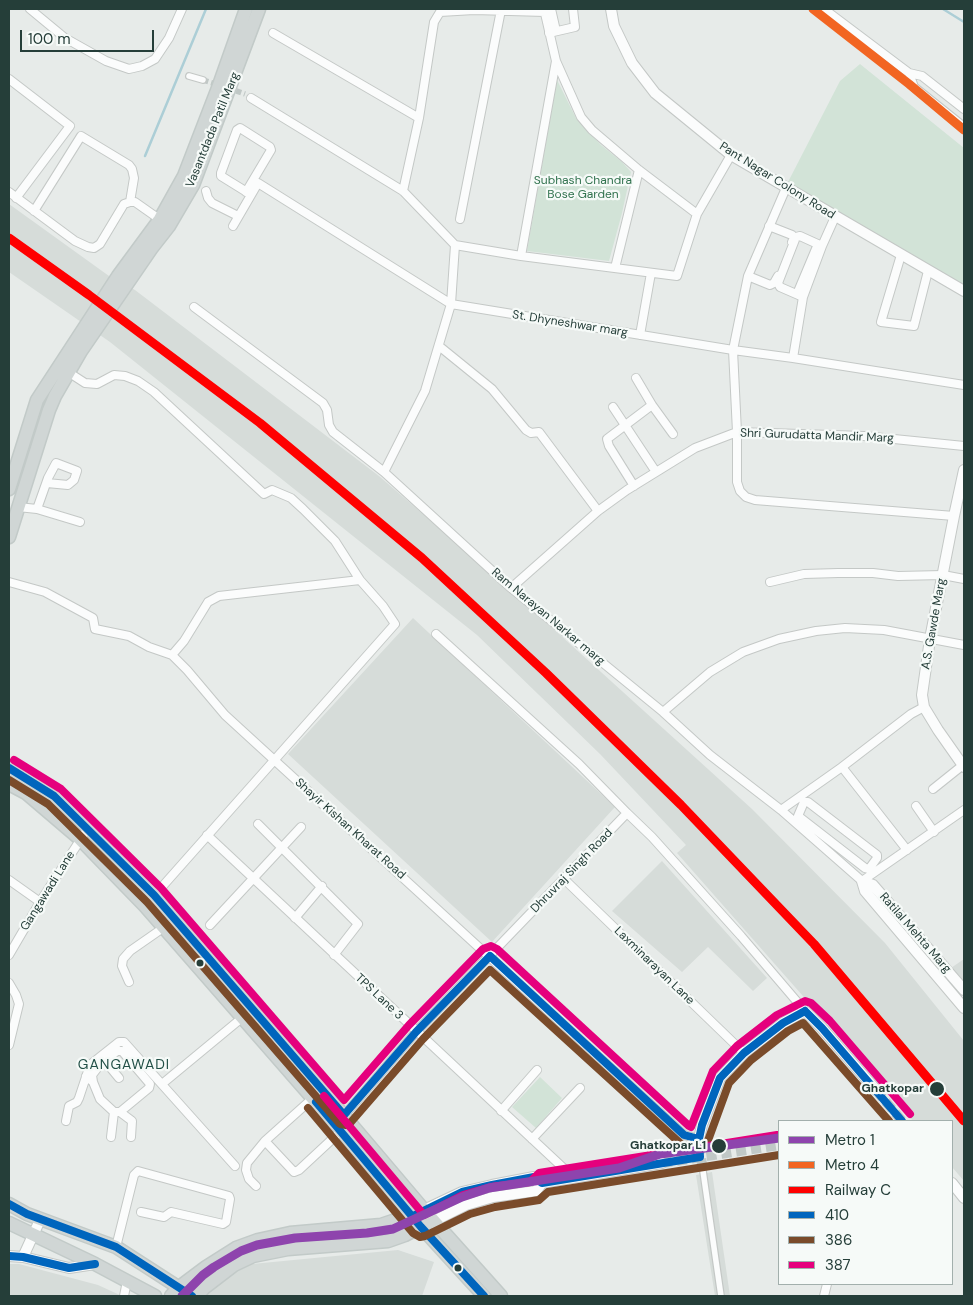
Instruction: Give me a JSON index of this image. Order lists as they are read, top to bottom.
{
  "streets": {
    "main road": ["Vasantdada Patil Marg"],
    "street": [
      "Pant Nagar Colony Road",
      "St. Dhyneshwar marg",
      "Shri Gurudatta Mandir Marg",
      "Ram Narayan Narkar marg",
      "A.S. Gawde Marg",
      "Shayir Kishan Kharat Road",
      "Dhruvraj Singh Road",
      "Gangawadi Lane",
      "Ratilal Mehta Marg",
      "Laxminarayan Lane",
      "TPS Lane 3"
    ]
  },
  "crossings": [
    ["Shri Gurudatta Mandir Marg", "Ram Narayan Narkar marg"],
    ["Ram Narayan Narkar marg", "Ratilal Mehta Marg"],
    ["Shayir Kishan Kharat Road", "Dhruvraj Singh Road"],
    ["Dhruvraj Singh Road", "Laxminarayan Lane"],
    ["Dhruvraj Singh Road", "TPS Lane 3"]
  ],
  "districts": ["GANGAWADI"],
  "parks": ["Subhash Chandra Bose Garden"],
  "places": ["Ghatkopar", "Ghatkopar L1"],
  "lines": [
    "metro line 4",
    "rail line C",
    "transit line 387",
    "transit line 410",
    "transit line 386",
    "metro line 1"
  ],
  "legend": [
    "Metro 1",
    "Metro 4",
    "Railway C",
    "410",
    "386",
    "387"
  ],
  "scale_bar": "100 m"
}
